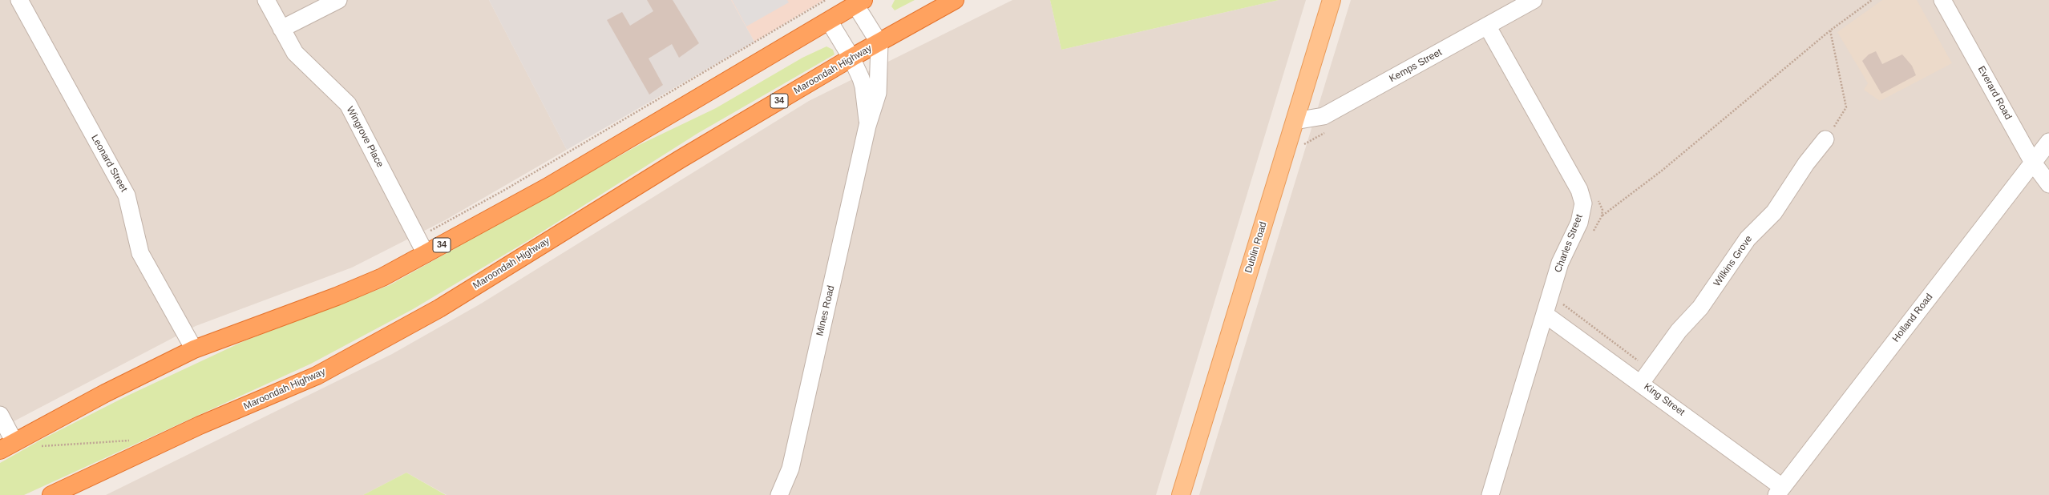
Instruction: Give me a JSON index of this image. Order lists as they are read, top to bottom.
{
  "streets": {
    "highway": ["Maroondah Highway", "34"],
    "main road": ["Dublin Road"],
    "street": [
      "Kemps Street",
      "Everard Road",
      "Wingrove Place",
      "Leonard Street",
      "Charles Street",
      "Wilkins Grove",
      "Mines Road",
      "Holland Road",
      "King Street"
    ]
  },
  "crossings": [
    ["Kemps Street", "Charles Street"],
    ["Kemps Street", "Dublin Road"],
    ["Maroondah Highway", "Mines Road"],
    ["Everard Road", "Holland Road"],
    ["34", "Wingrove Place"],
    ["34", "Leonard Street"],
    ["34", "Mines Road"],
    ["Charles Street", "King Street"],
    ["Wilkins Grove", "King Street"],
    ["Holland Road", "King Street"]
  ]
}
